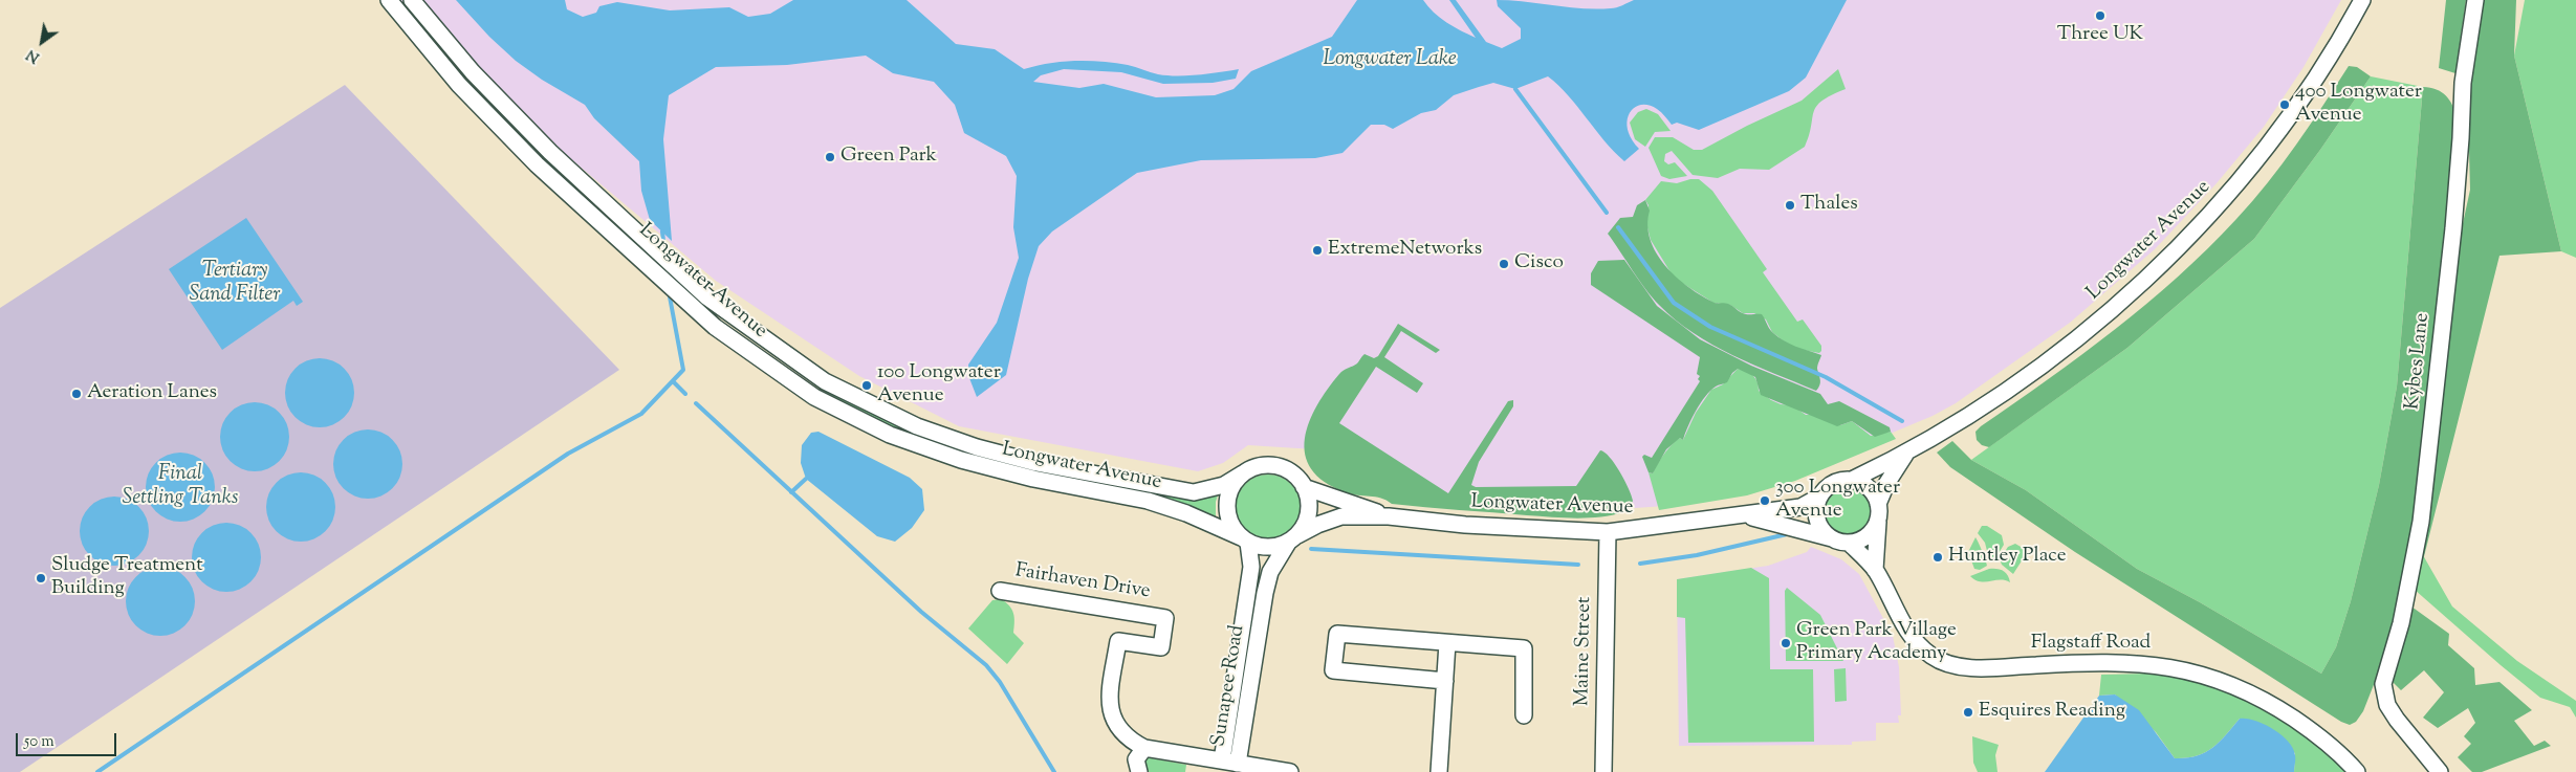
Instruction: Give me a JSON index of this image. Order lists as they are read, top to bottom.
{
  "streets": {
    "street": [
      "Longwater Avenue",
      "Kybes Lane",
      "Fairhaven Drive",
      "Flagstaff Road",
      "Maine Street",
      "Sunapee Road"
    ]
  },
  "crossings": [
    ["Longwater Avenue", "Flagstaff Road"],
    ["Longwater Avenue", "Maine Street"],
    ["Longwater Avenue", "Sunapee Road"],
    ["Fairhaven Drive", "Sunapee Road"]
  ],
  "water": ["Longwater Lake", "Tertiary Sand Filter", "Final Settling Tanks"],
  "places": [
    "Three UK",
    "400 Longwater Avenue",
    "Green Park",
    "Thales",
    "ExtremeNetworks",
    "Cisco",
    "100 Longwater Avenue",
    "Aeration Lanes",
    "300 Longwater Avenue",
    "Huntley Place",
    "Sludge Treatment Building",
    "Green Park Village Primary Academy",
    "Esquires Reading"
  ],
  "scale_bar": "50 m",
  "north": "bottom left"
}
